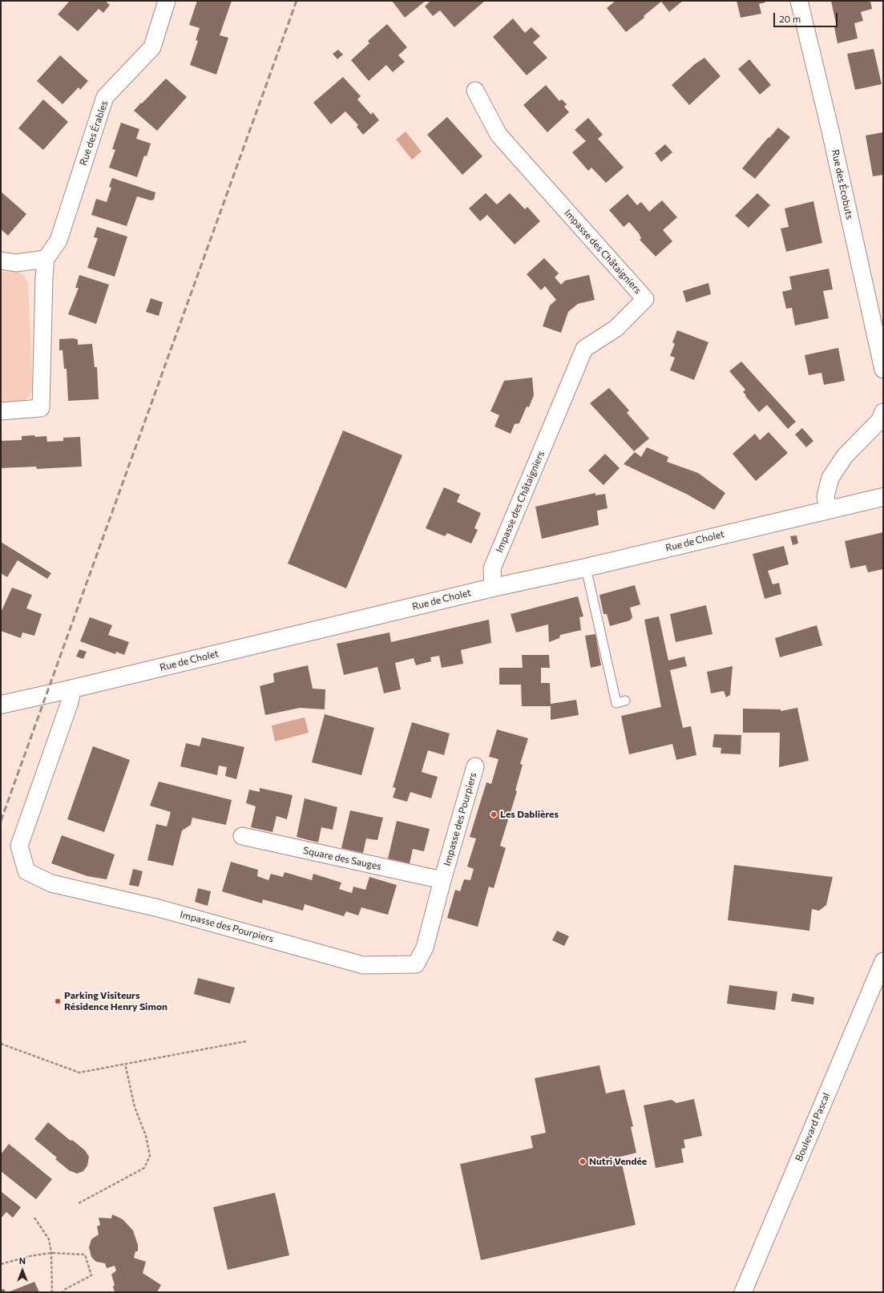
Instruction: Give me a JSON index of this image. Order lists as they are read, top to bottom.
{
  "streets": {
    "main road": ["Rue de Cholet"],
    "street": [
      "Rue des Érables",
      "Rue des Écobuts",
      "Impasse des Châtaigniers",
      "Impasse des Pourpiers",
      "Square des Sauges",
      "Boulevard Pascal"
    ]
  },
  "crossings": [
    ["Impasse des Châtaigniers", "Rue de Cholet"],
    ["Rue de Cholet", "Impasse des Pourpiers"],
    ["Impasse des Pourpiers", "Square des Sauges"]
  ],
  "places": ["Les Dablières", "Parking Visiteurs Résidence Henry Simon", "Nutri Vendée"],
  "scale_bar": "20 m",
  "north": "top"
}
